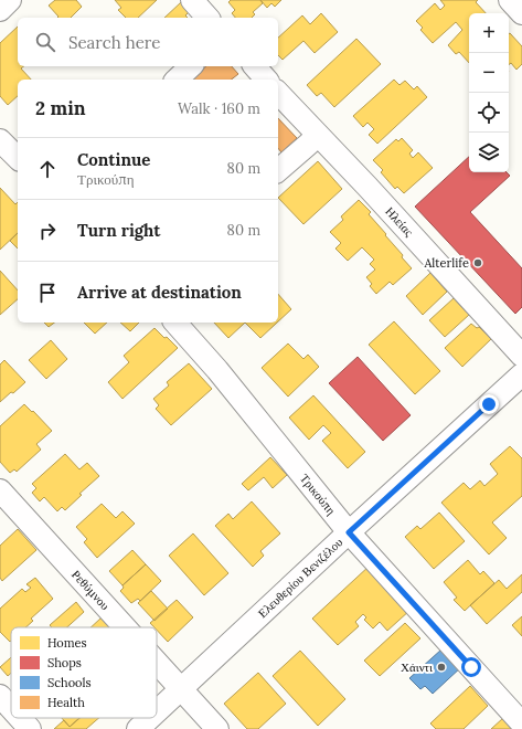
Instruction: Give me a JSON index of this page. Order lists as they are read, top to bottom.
{
  "streets": {
    "street": [
      "Ηλείας",
      "Τρικούπη",
      "Ελευθερίου Βενιζέλου",
      "Ρεθύμνου"
    ]
  },
  "crossings": [
    ["Τρικούπη", "Ελευθερίου Βενιζέλου"],
    ["Ελευθερίου Βενιζέλου", "Ρεθύμνου"]
  ],
  "places": ["Alterlife", "Χάιντι"],
  "legend": [
    "Homes",
    "Shops",
    "Schools",
    "Health"
  ],
  "page": {
    "map_buttons": ["+", "−"],
    "search": "Search here",
    "heading": ["2 min", "Walk · 160 m"],
    "list": [
      ["Continue", "Τρικούπη", "80 m"],
      ["Turn right", "80 m"],
      "Arrive at destination"
    ]
  }
}
